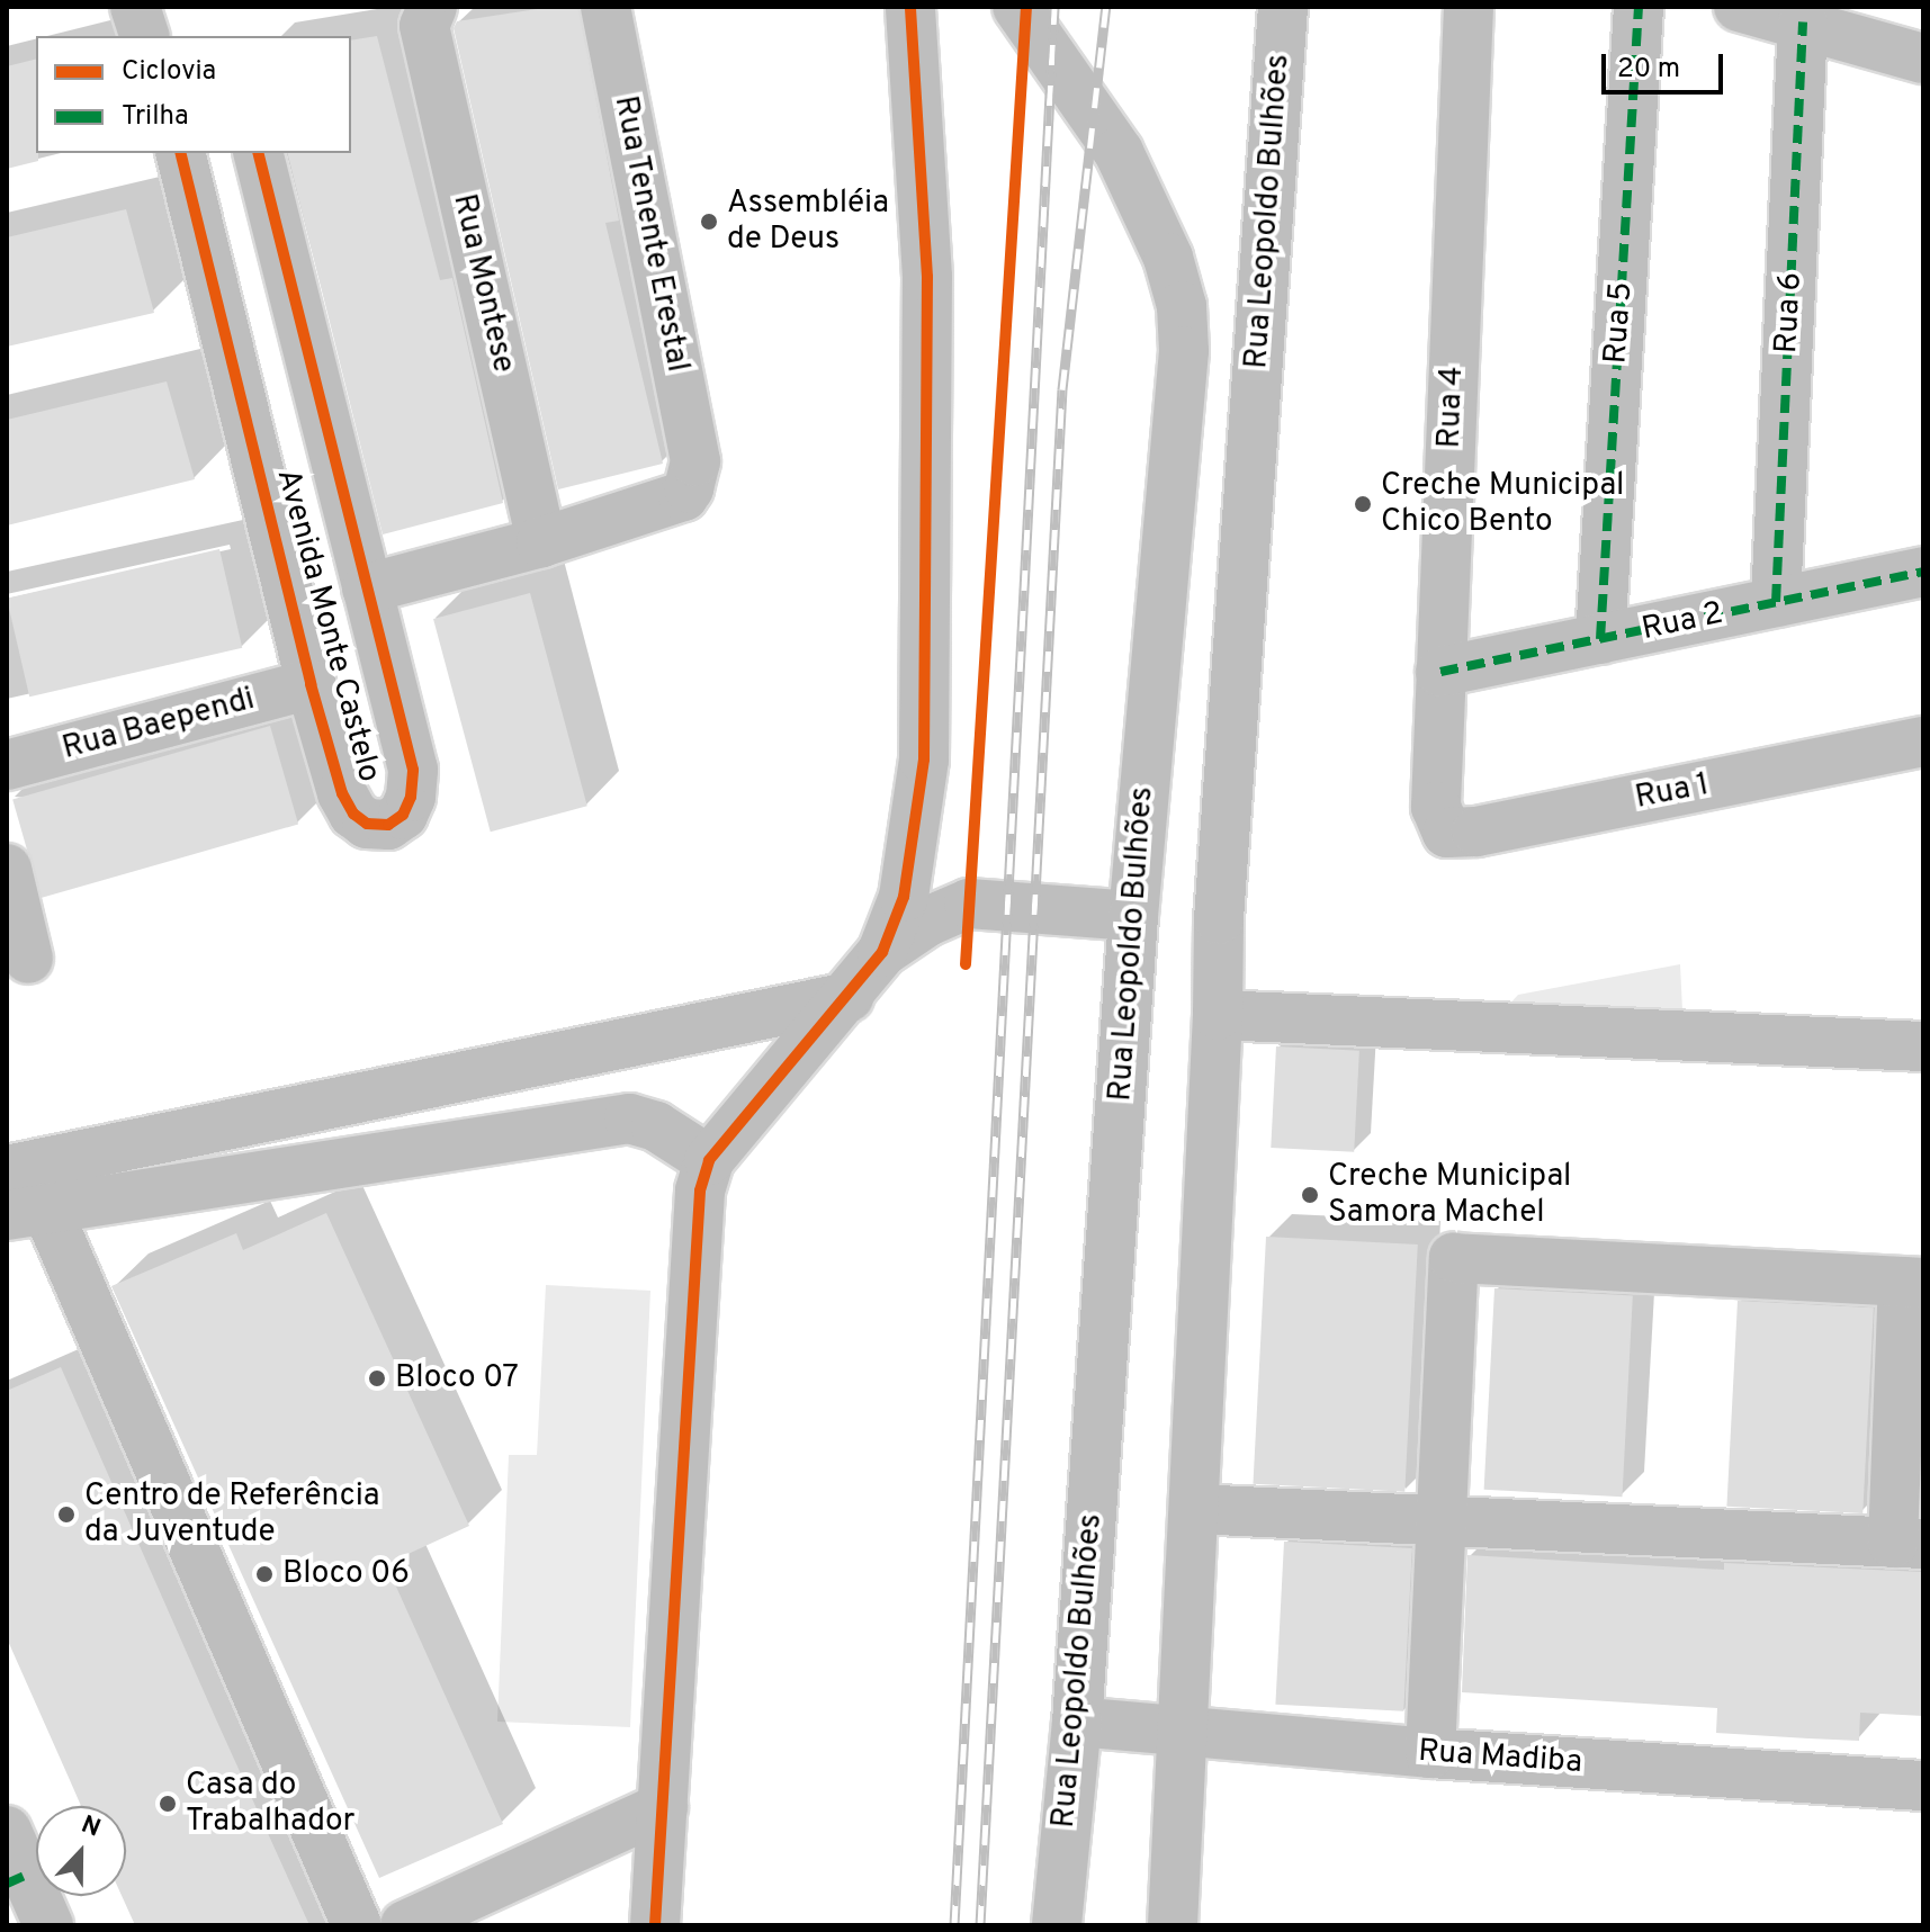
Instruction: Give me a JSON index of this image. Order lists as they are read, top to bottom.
{
  "streets": {
    "street": [
      "Rua Leopoldo Bulhões",
      "Rua Tenente Erestal",
      "Rua Montese",
      "Rua 6",
      "Rua 5",
      "Rua 4",
      "Rua 2",
      "Avenida Monte Castelo",
      "Rua Baependi",
      "Rua 1",
      "Rua Madiba"
    ]
  },
  "crossings": [
    ["Rua Leopoldo Bulhões", "Rua Madiba"],
    ["Rua Tenente Erestal", "Rua Montese"],
    ["Rua 6", "Rua 2"],
    ["Rua 5", "Rua 2"],
    ["Rua 4", "Rua 2"],
    ["Rua 4", "Rua 1"],
    ["Avenida Monte Castelo", "Rua Baependi"]
  ],
  "places": [
    "Assembléia de Deus",
    "Creche Municipal Chico Bento",
    "Creche Municipal Samora Machel",
    "Bloco 07",
    "Centro de Referência da Juventude",
    "Bloco 06",
    "Casa do Trabalhador"
  ],
  "legend": ["Ciclovia", "Trilha"],
  "scale_bar": "20 m",
  "north": "top"
}
